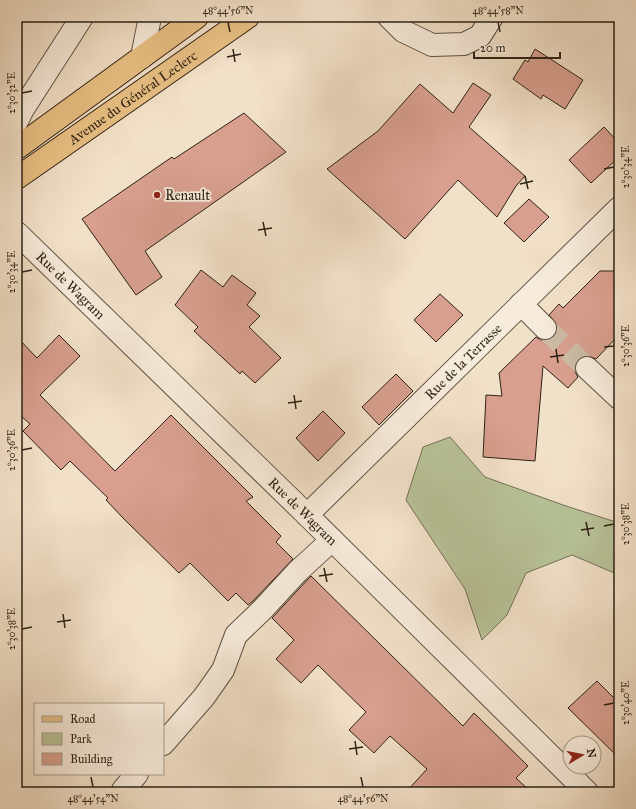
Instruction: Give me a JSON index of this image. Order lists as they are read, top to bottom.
{
  "streets": {
    "main road": ["Avenue du Général Leclerc"],
    "street": ["Rue de Wagram", "Rue de la Terrasse"]
  },
  "crossings": [
    ["Rue de Wagram", "Rue de la Terrasse"]
  ],
  "places": ["Renault"],
  "legend": ["Road", "Park", "Building"],
  "scale_bar": "20 m",
  "north": "right",
  "coordinates": [
    "48°44'56\"N",
    "48°44'58\"N",
    "2°30'32\"E",
    "2°30'34\"E",
    "2°30'36\"E",
    "2°30'38\"E",
    "2°30'40\"E",
    "48°44'54\"N"
  ]
}
